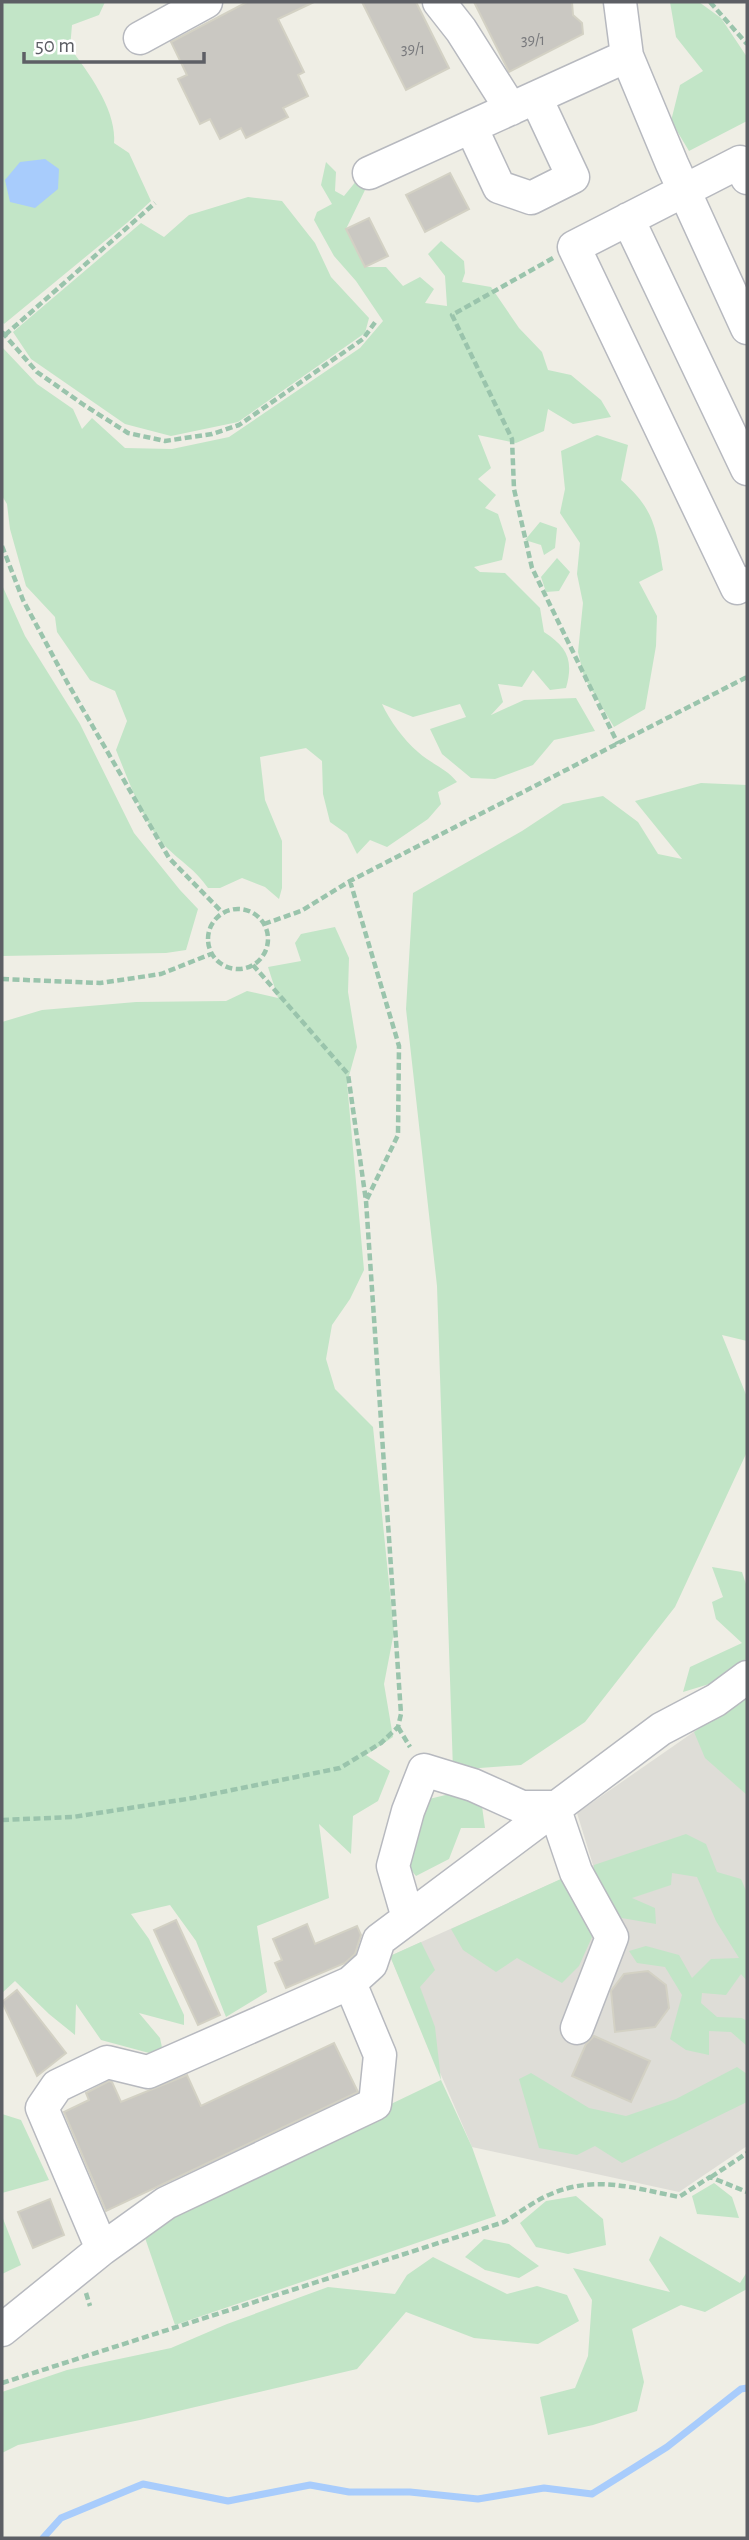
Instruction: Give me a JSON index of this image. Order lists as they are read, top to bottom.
{
  "house_numbers": ["39/1", "39/1"],
  "scale_bar": "50 m"
}
